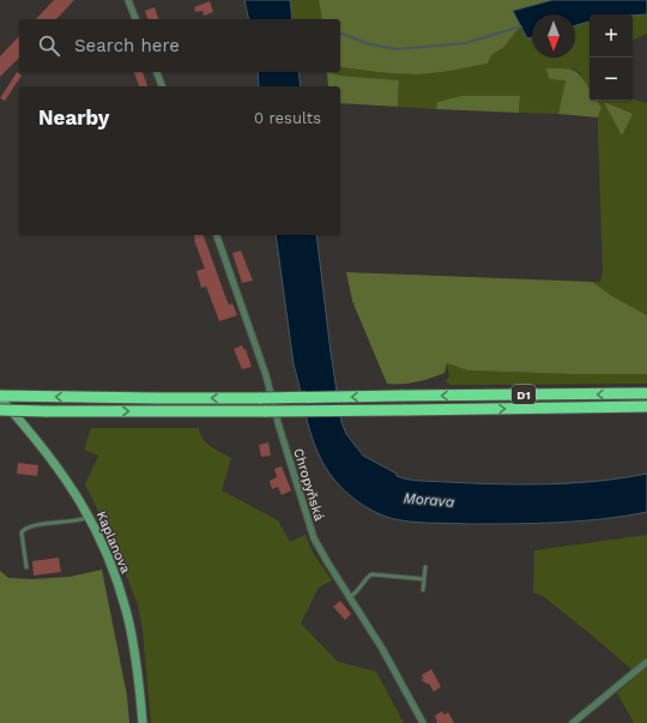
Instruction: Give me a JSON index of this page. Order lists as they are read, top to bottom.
{
  "streets": {
    "highway": ["D1"],
    "main road": ["Kaplanova"],
    "street": ["Chropyňská"]
  },
  "crossings": [
    ["D1", "Kaplanova"]
  ],
  "water": ["Morava"],
  "north": "bottom",
  "page": {
    "map_buttons": ["+", "−"],
    "search": "Search here",
    "heading": ["Nearby", "0 results"]
  }
}
